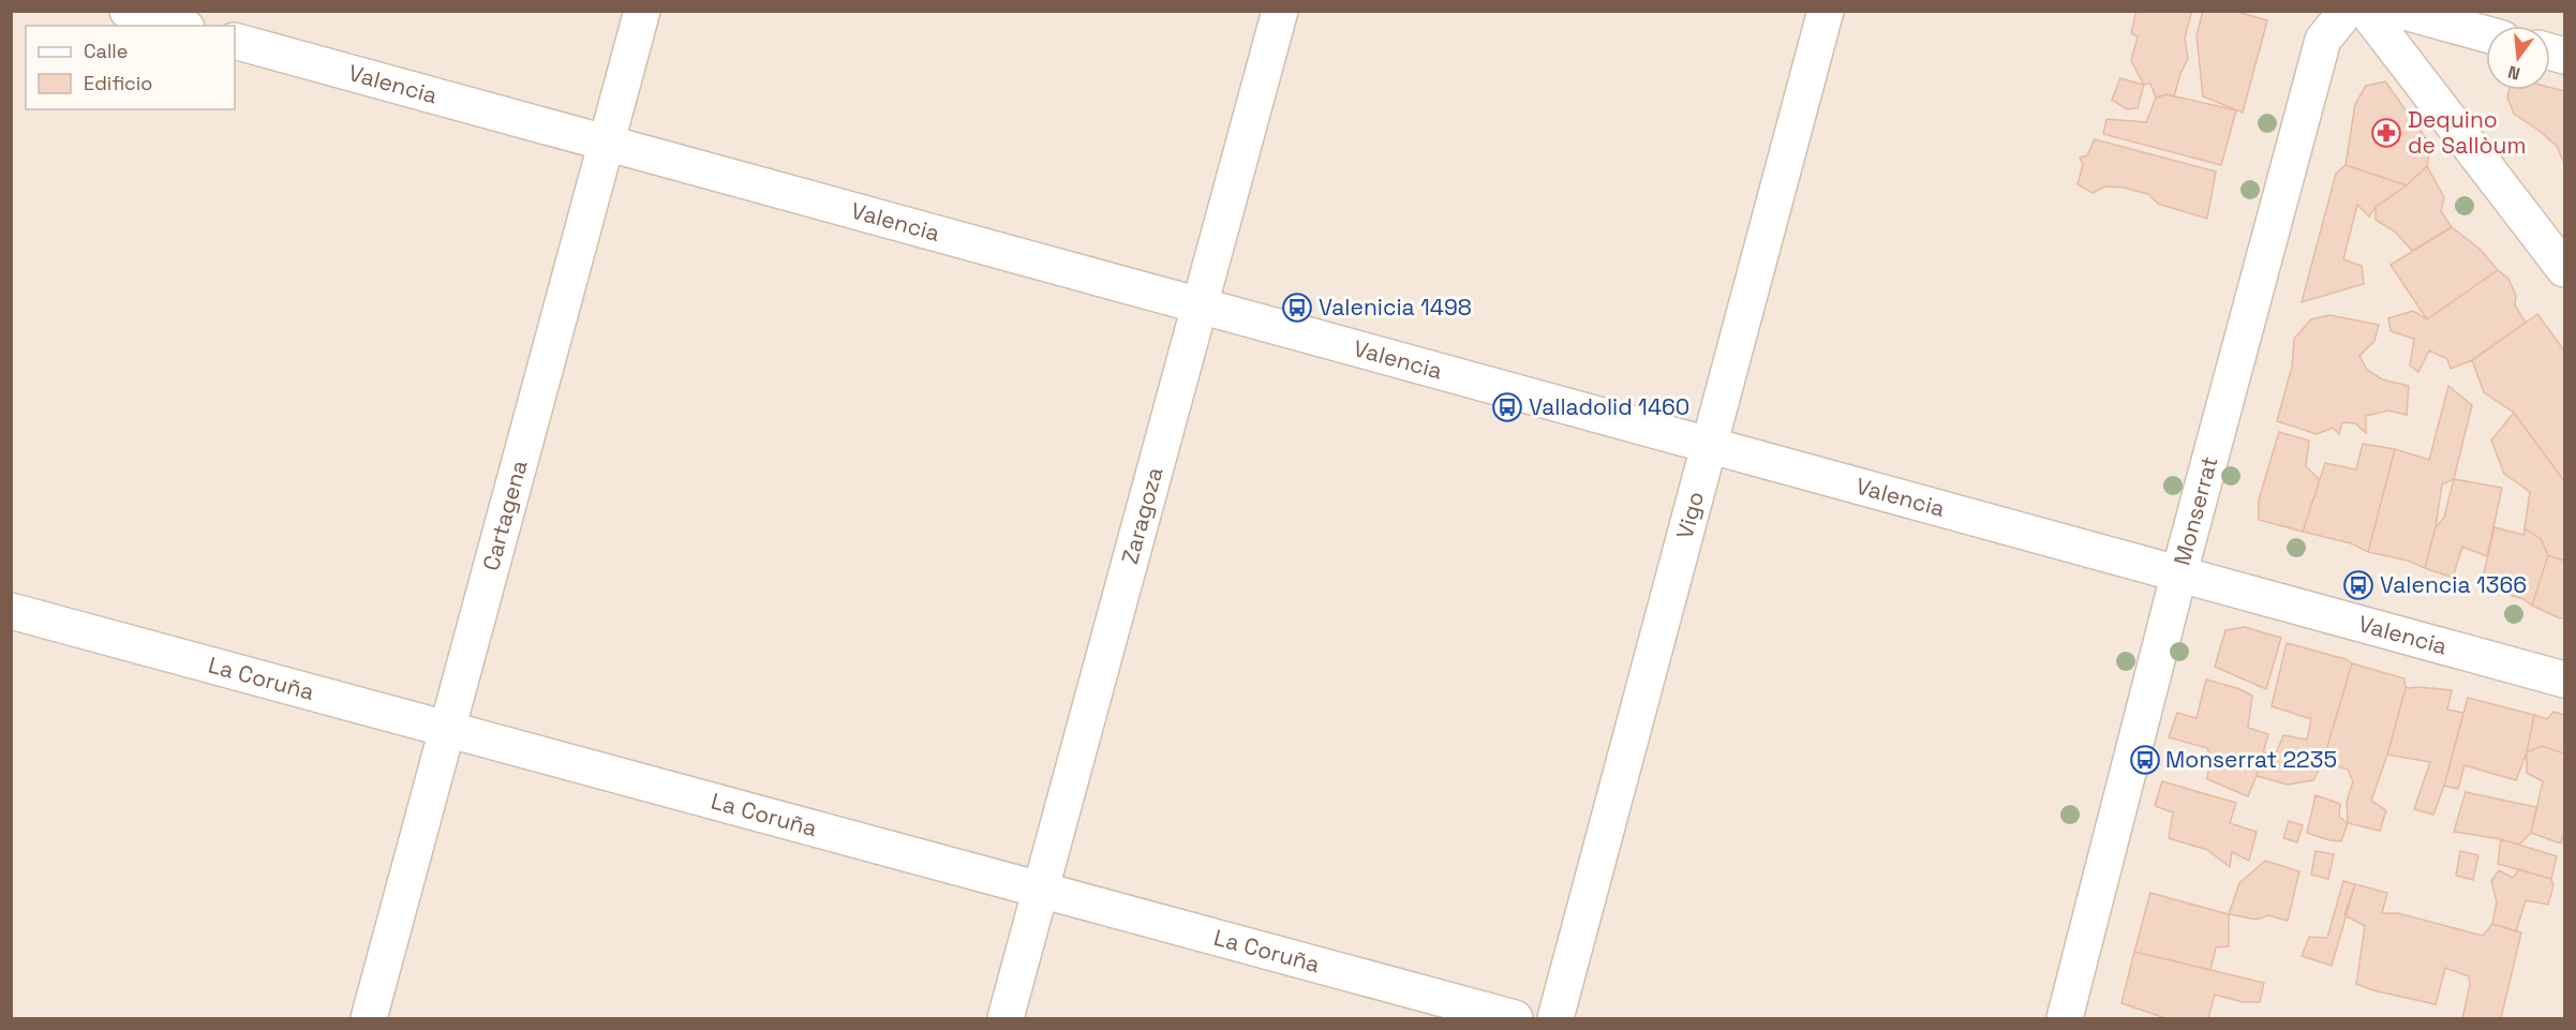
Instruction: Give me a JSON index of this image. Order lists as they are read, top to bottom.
{
  "streets": {
    "street": [
      "Valencia",
      "Monserrat",
      "Zaragoza",
      "Cartagena",
      "Vigo",
      "La Coruña"
    ]
  },
  "crossings": [
    ["Valencia", "Monserrat"],
    ["Valencia", "Zaragoza"],
    ["Valencia", "Cartagena"],
    ["Valencia", "Vigo"],
    ["Zaragoza", "La Coruña"],
    ["Cartagena", "La Coruña"]
  ],
  "places": {
    "pharmacy": ["Dequino de Sallòum"],
    "bus stop": [
      "Valenicia 1498",
      "Valladolid 1460",
      "Valencia 1366",
      "Monserrat 2235"
    ]
  },
  "legend": ["Calle", "Edificio"],
  "north": "bottom"
}
